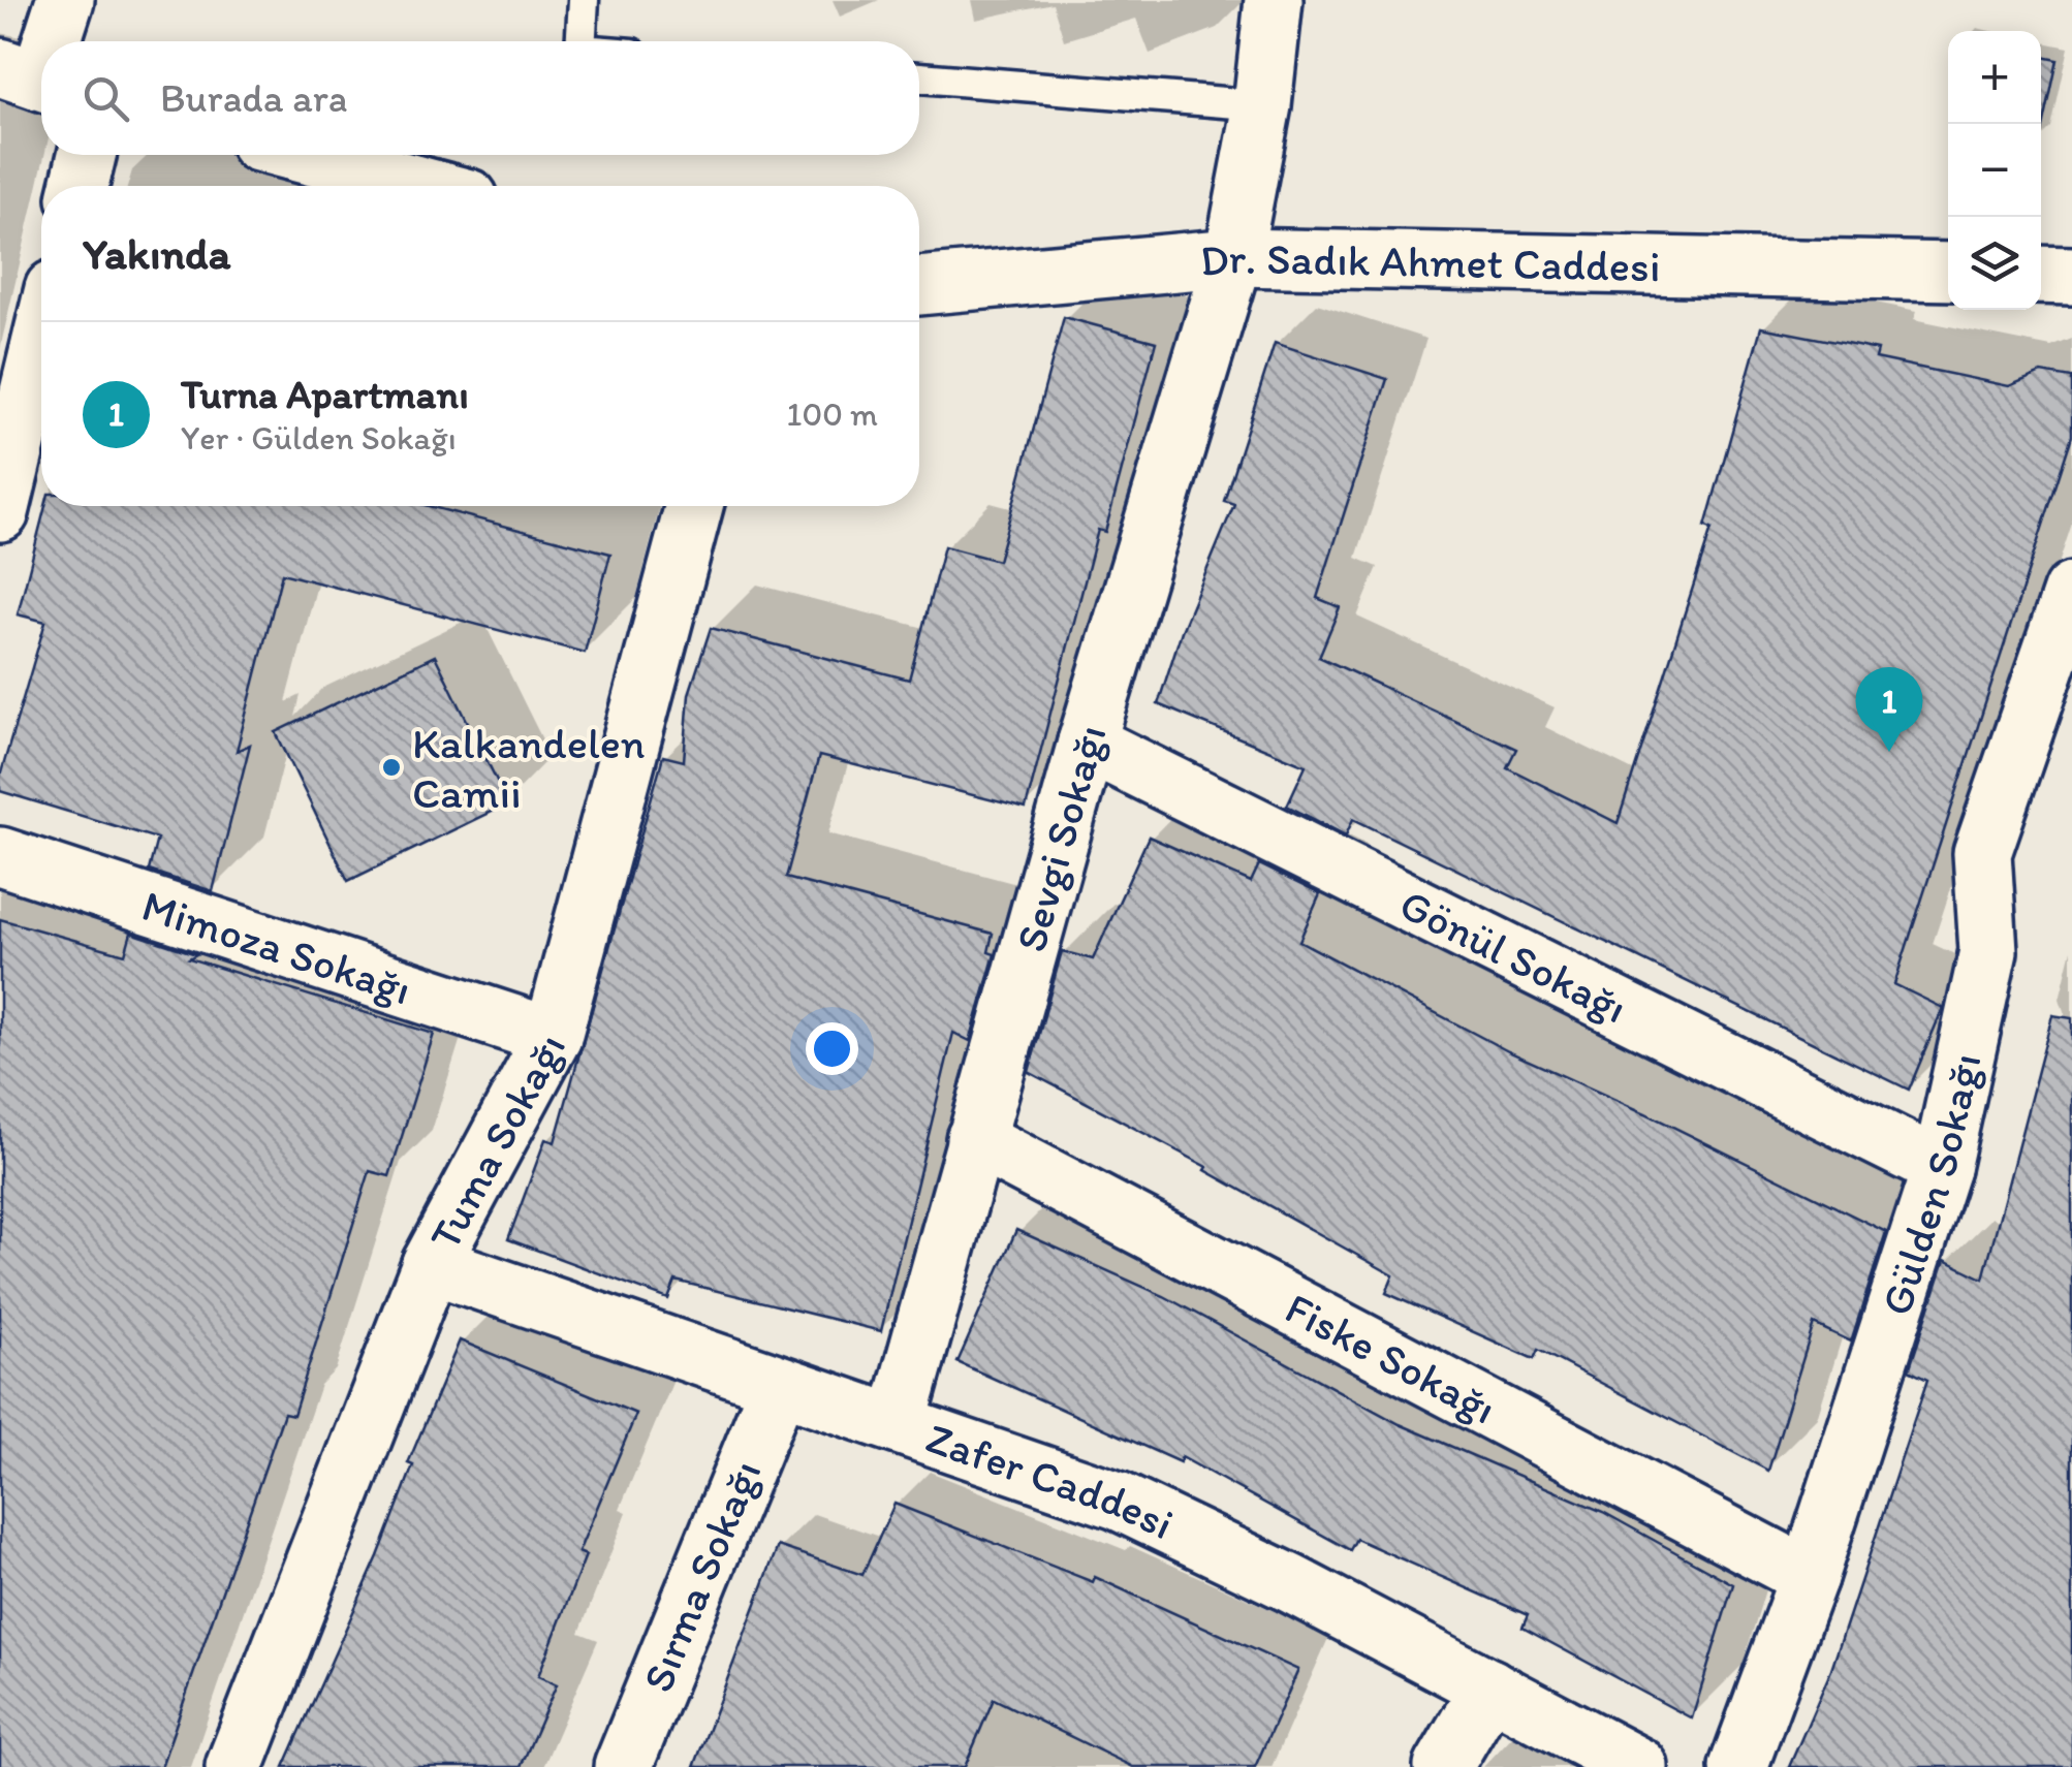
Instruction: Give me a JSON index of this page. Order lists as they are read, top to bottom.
{
  "streets": {
    "street": [
      "Dr. Sadık Ahmet Caddesi",
      "Sevgi Sokağı",
      "Mimoza Sokağı",
      "Gönül Sokağı",
      "Tuma Sokağı",
      "Gülden Sokağı",
      "Fiske Sokağı",
      "Zafer Caddesi",
      "Sırma Sokağı"
    ]
  },
  "crossings": [
    ["Dr. Sadık Ahmet Caddesi", "Sevgi Sokağı"],
    ["Sevgi Sokağı", "Gönül Sokağı"],
    ["Sevgi Sokağı", "Fiske Sokağı"],
    ["Sevgi Sokağı", "Zafer Caddesi"],
    ["Mimoza Sokağı", "Tuma Sokağı"],
    ["Gönül Sokağı", "Gülden Sokağı"],
    ["Tuma Sokağı", "Zafer Caddesi"],
    ["Gülden Sokağı", "Fiske Sokağı"],
    ["Zafer Caddesi", "Sırma Sokağı"]
  ],
  "places": ["Kalkandelen Camii"],
  "page": {
    "map_buttons": ["+", "−"],
    "search": "Burada ara",
    "heading": "Yakında",
    "list": [
      {
        "mark": "1",
        "name": "Turna Apartmanı",
        "note": "Yer · Gülden Sokağı",
        "value": "100 m"
      }
    ],
    "pins": "1"
  }
}
